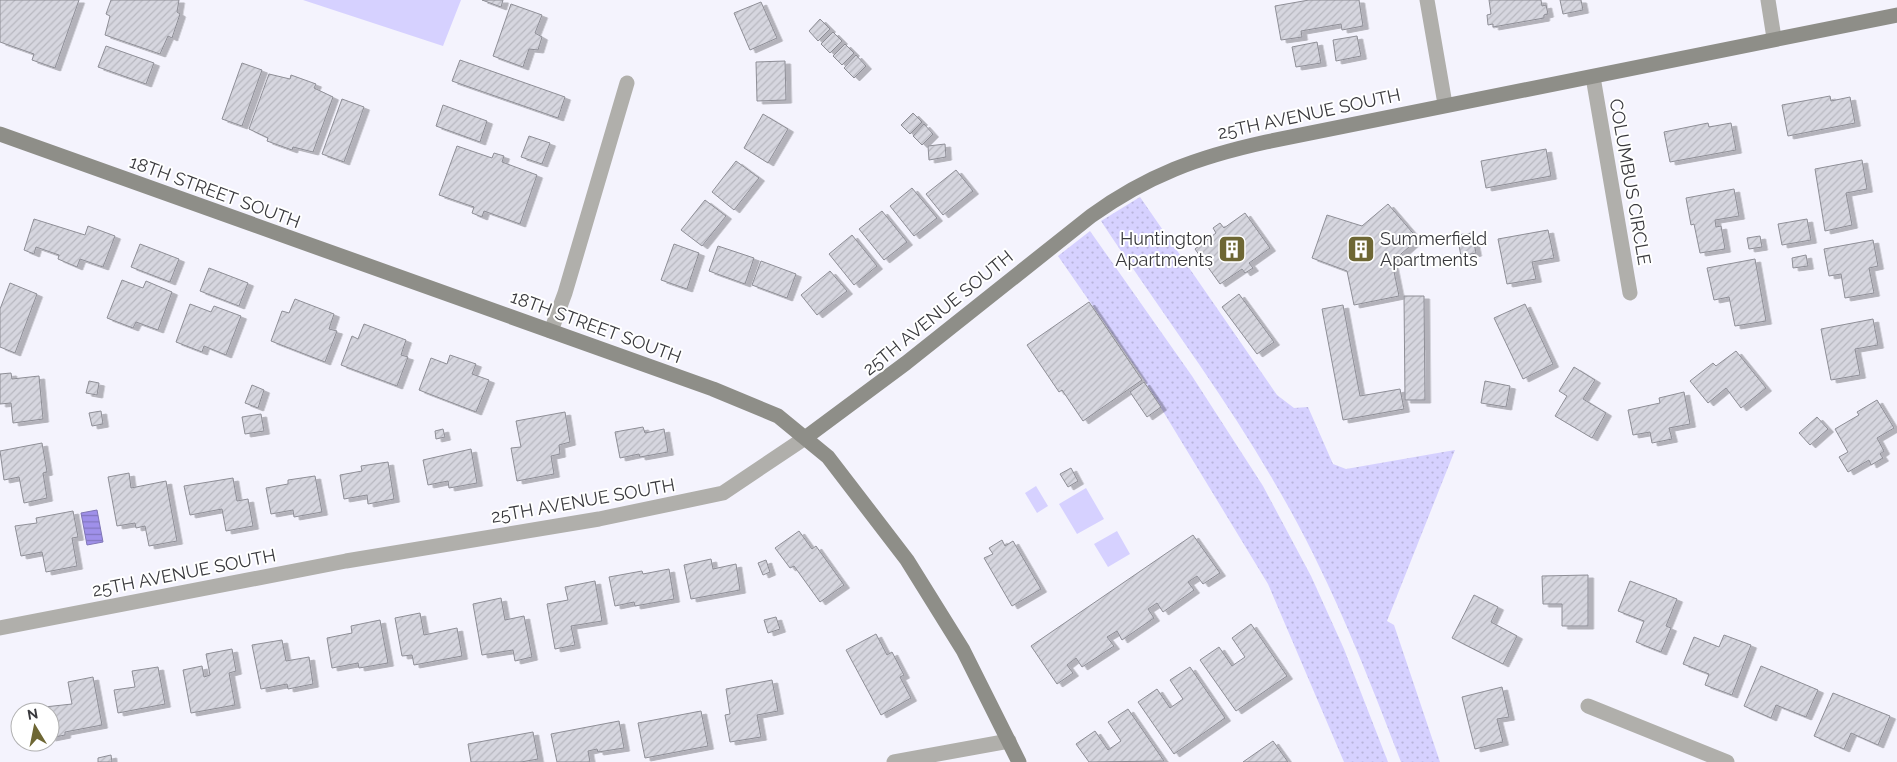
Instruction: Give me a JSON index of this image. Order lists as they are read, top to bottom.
{
  "streets": {
    "street": ["25TH AVENUE SOUTH", "COLUMBUS CIRCLE", "18TH STREET SOUTH"]
  },
  "crossings": [
    ["25TH AVENUE SOUTH", "COLUMBUS CIRCLE"],
    ["25TH AVENUE SOUTH", "18TH STREET SOUTH"]
  ],
  "places": {
    "building": ["Huntington Apartments", "Summerfield Apartments"]
  },
  "north": "top"
}
